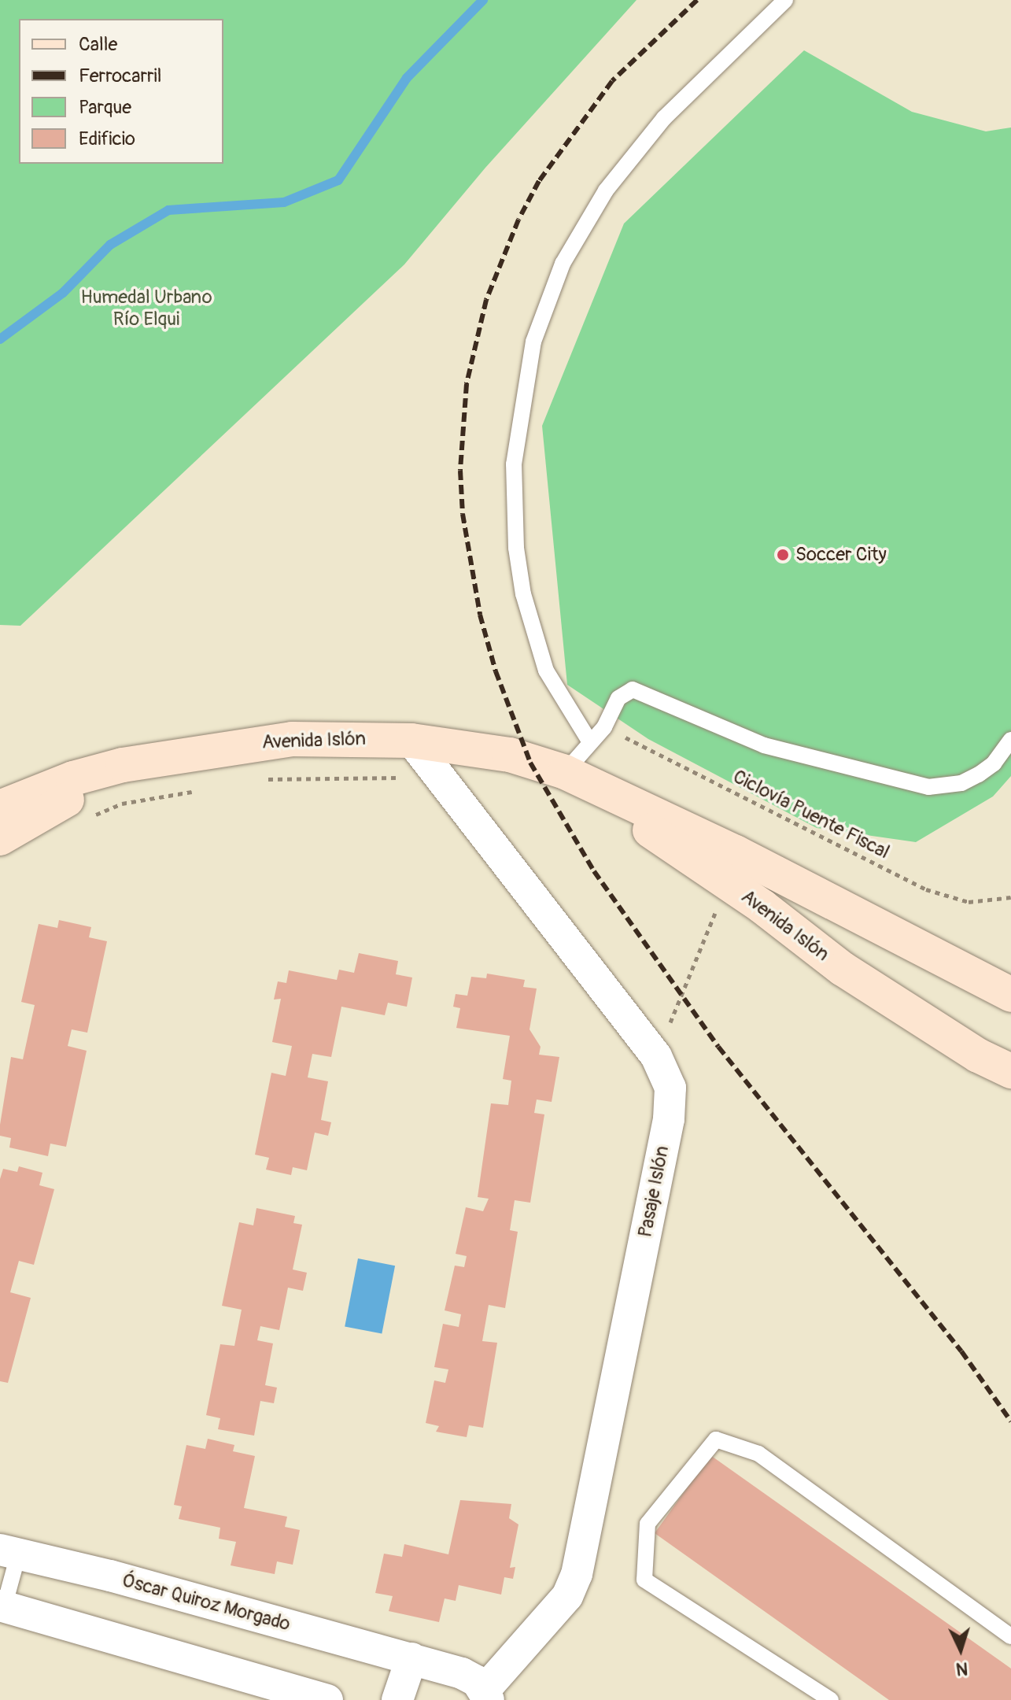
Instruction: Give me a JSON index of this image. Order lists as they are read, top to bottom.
{
  "streets": {
    "main road": ["Avenida Islón"],
    "street": ["Pasaje Islón", "Óscar Quiroz Morgado"],
    "path": ["Ciclovía Puente Fiscal"]
  },
  "crossings": [
    ["Avenida Islón", "Pasaje Islón"],
    ["Pasaje Islón", "Óscar Quiroz Morgado"]
  ],
  "parks": ["Humedal Urbano Río Elqui"],
  "places": ["Soccer City"],
  "legend": [
    "Calle",
    "Ferrocarril",
    "Parque",
    "Edificio"
  ],
  "north": "bottom"
}
